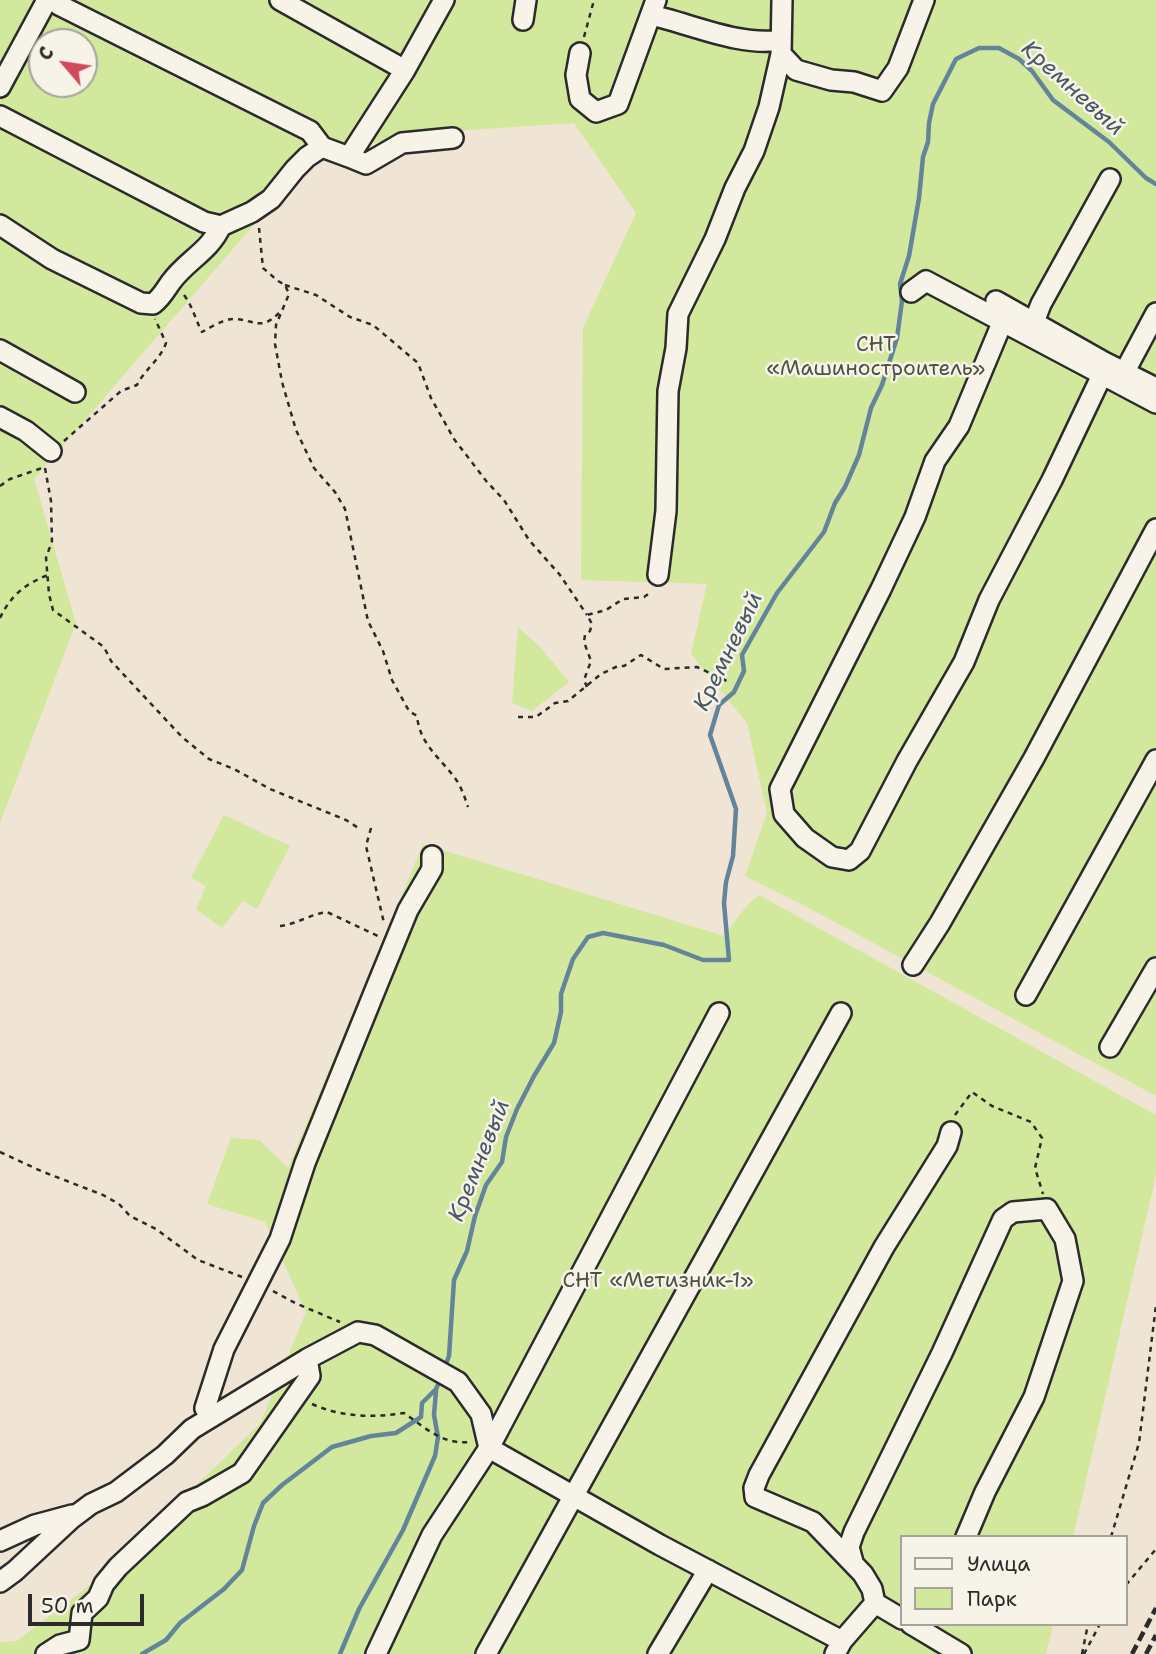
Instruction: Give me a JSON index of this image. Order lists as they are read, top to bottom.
{
  "water": ["Кремневый"],
  "parks": ["СНТ «Машиностроитель»", "СНТ «Метизник-1»"],
  "legend": ["Улица", "Парк"],
  "scale_bar": "50 m",
  "north": "top left"
}
